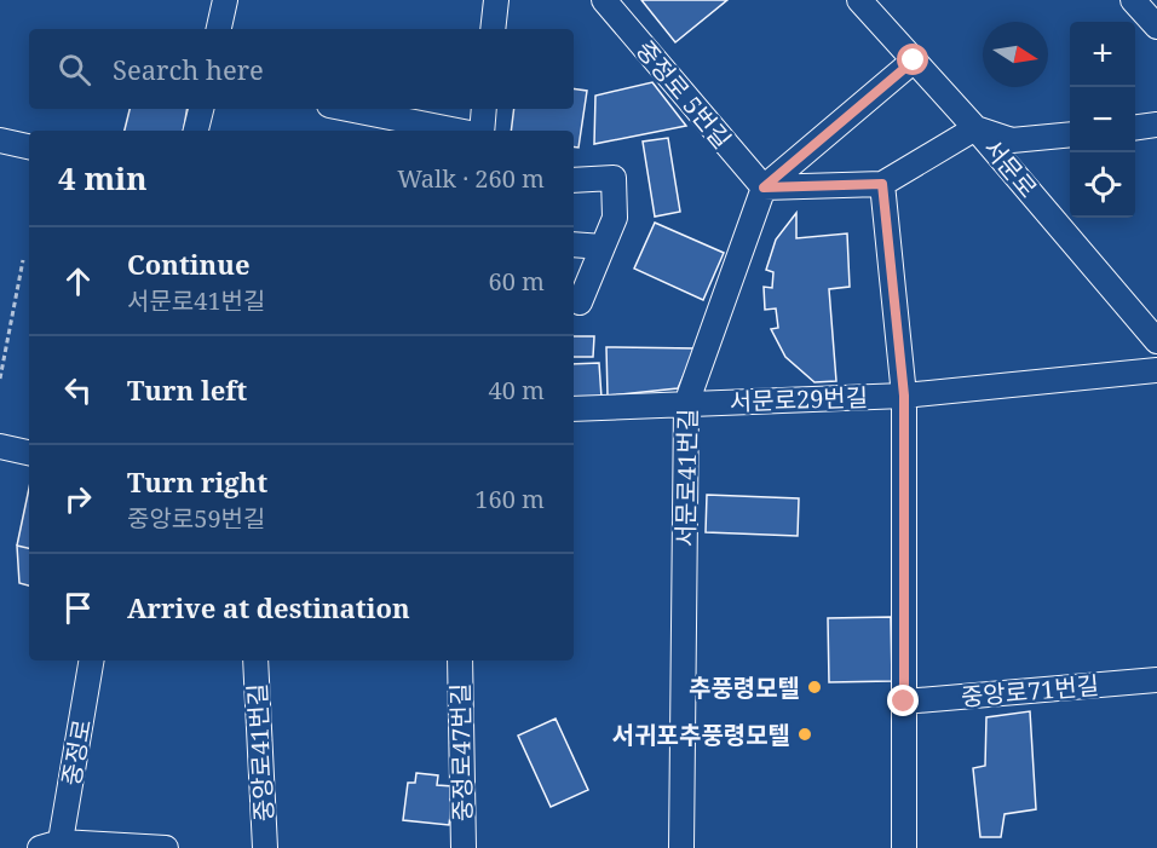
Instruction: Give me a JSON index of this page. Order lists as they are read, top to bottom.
{
  "streets": {
    "street": [
      "중정로 5번길",
      "서문로",
      "서문로29번길",
      "서문로41번길",
      "중앙로71번길",
      "중정로",
      "중앙로41번길",
      "중정로47번길"
    ]
  },
  "crossings": [
    ["중정로 5번길", "서문로41번길"],
    ["서문로29번길", "서문로41번길"]
  ],
  "places": ["추풍령모텔", "서귀포추풍령모텔"],
  "north": "right",
  "page": {
    "map_buttons": ["+", "−"],
    "search": "Search here",
    "heading": ["4 min", "Walk · 260 m"],
    "list": [
      ["Continue", "서문로41번길", "60 m"],
      ["Turn left", "40 m"],
      ["Turn right", "중앙로59번길", "160 m"],
      "Arrive at destination"
    ]
  }
}
